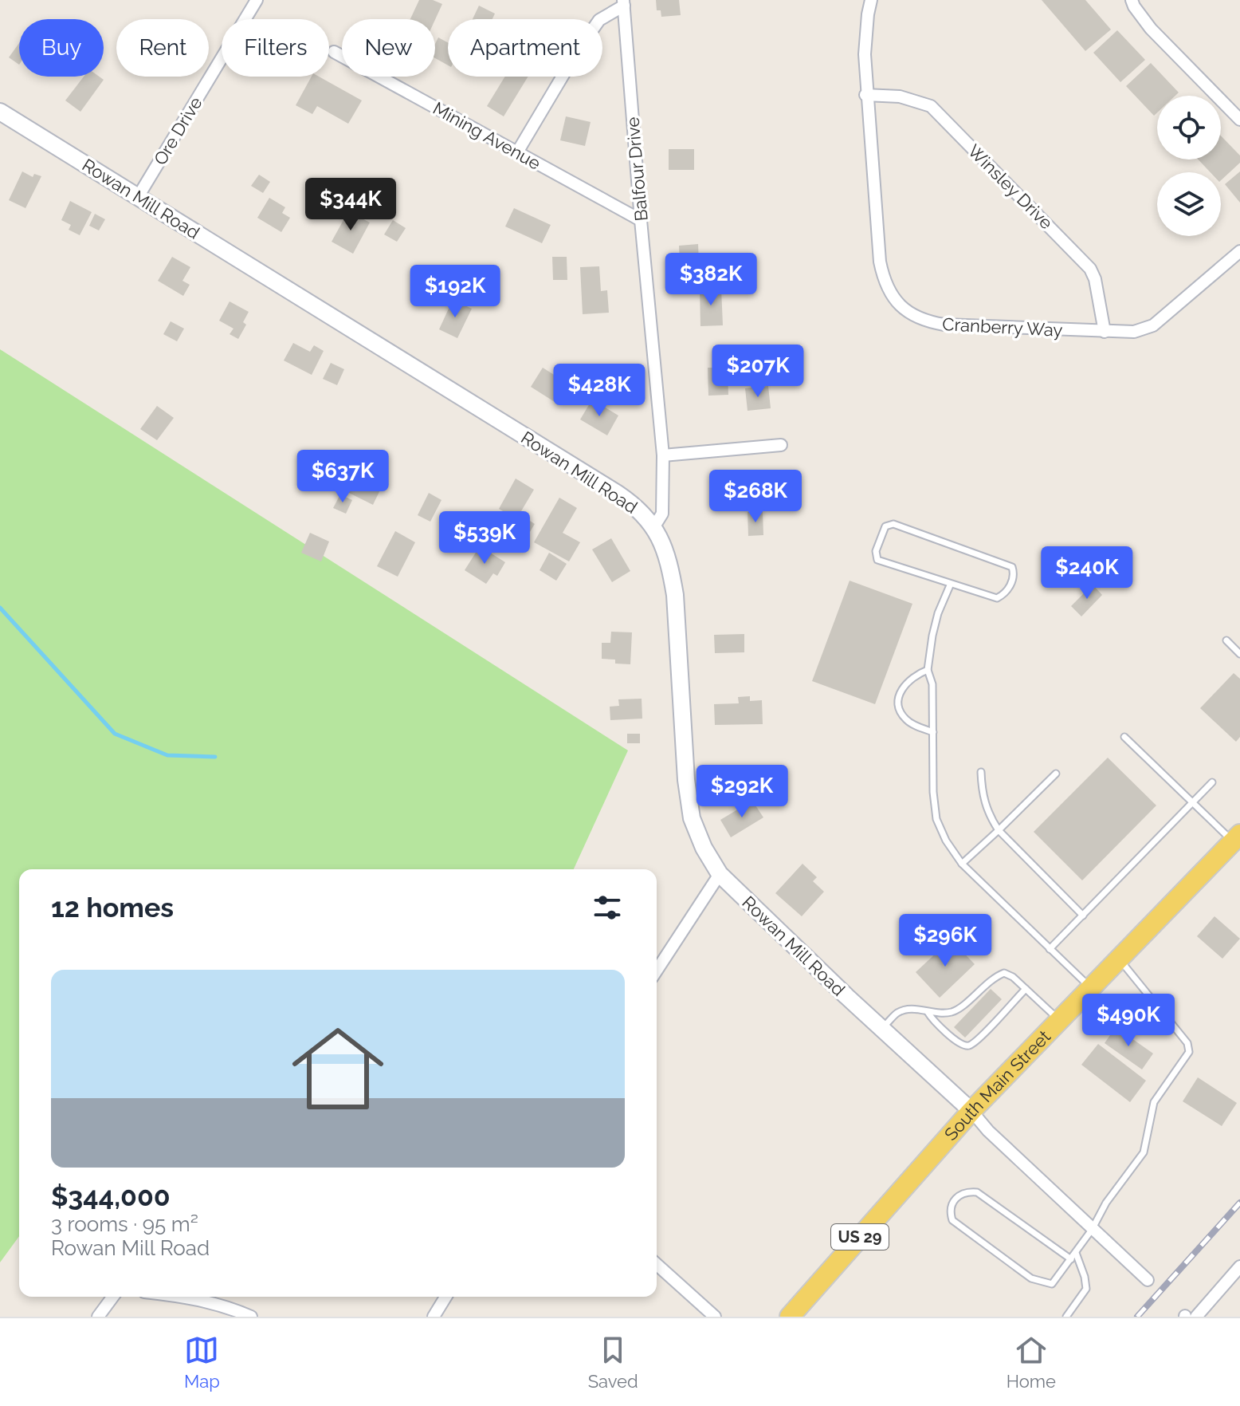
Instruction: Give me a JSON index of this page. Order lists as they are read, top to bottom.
{
  "streets": {
    "main road": ["South Main Street", "US 29"],
    "street": [
      "Ore Drive",
      "Mining Avenue",
      "Balfour Drive",
      "Winsley Drive",
      "Rowan Mill Road",
      "Cranberry Way"
    ]
  },
  "crossings": [
    ["Ore Drive", "Rowan Mill Road"],
    ["Mining Avenue", "Balfour Drive"],
    ["Balfour Drive", "Rowan Mill Road"],
    ["Winsley Drive", "Cranberry Way"],
    ["Rowan Mill Road", "South Main Street"]
  ],
  "page": {
    "chip": [
      "Buy",
      "Rent",
      "Filters",
      "New",
      "Apartment"
    ],
    "price": [
      "$344K",
      "$382K",
      "$192K",
      "$207K",
      "$428K",
      "$637K",
      "$268K",
      "$539K",
      "$240K",
      "$292K",
      "$296K",
      "$490K"
    ],
    "heading": "12 homes",
    "list": [
      {
        "name": "$344,000",
        "note": "3 rooms · 95 m² · Rowan Mill Road"
      }
    ],
    "tabs": ["Map", "Saved", "Home"]
  }
}
